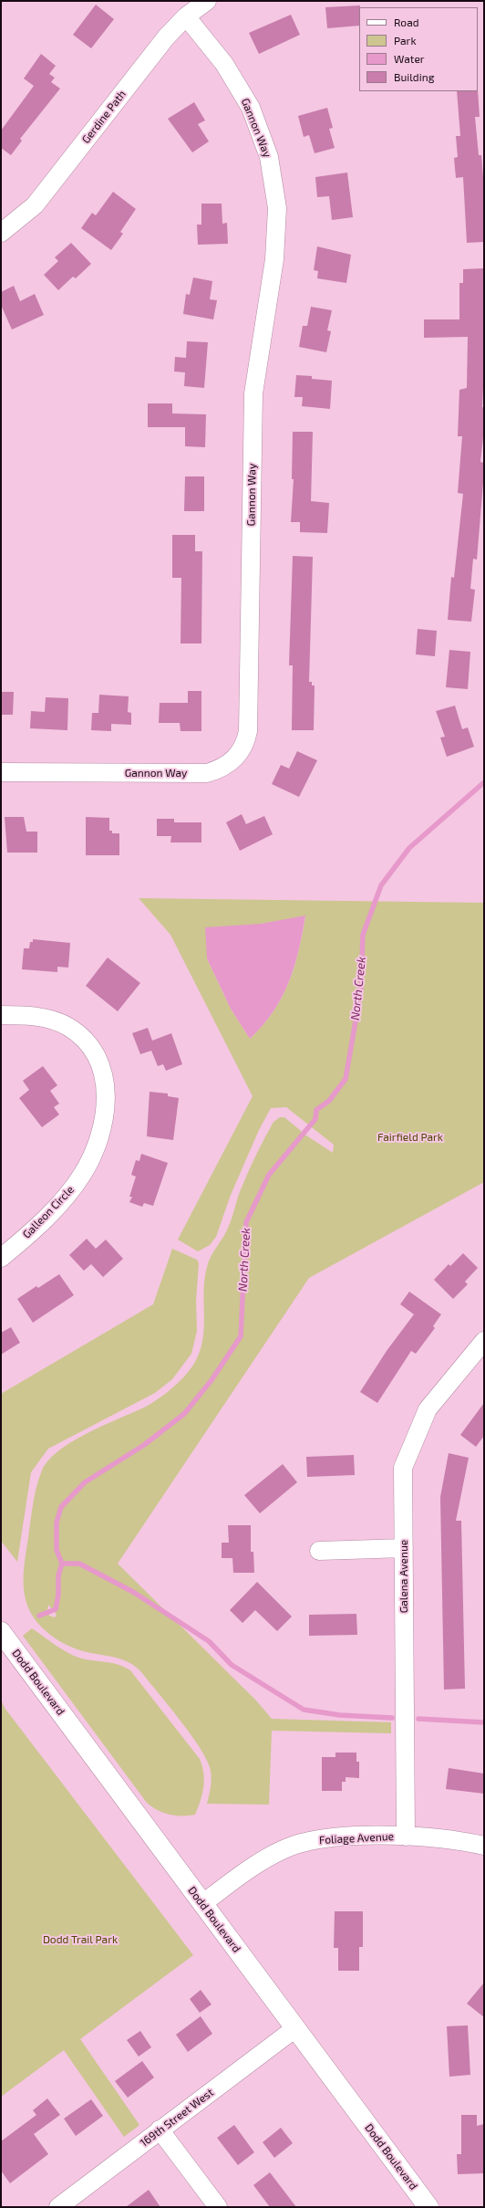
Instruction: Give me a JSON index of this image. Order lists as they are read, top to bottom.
{
  "streets": {
    "street": [
      "Gerdine Path",
      "Gannon Way",
      "Galleon Circle",
      "Galena Avenue",
      "Dodd Boulevard",
      "Foliage Avenue",
      "169th Street West"
    ]
  },
  "crossings": [
    ["Gerdine Path", "Gannon Way"],
    ["Galena Avenue", "Foliage Avenue"],
    ["Dodd Boulevard", "Foliage Avenue"],
    ["Dodd Boulevard", "169th Street West"]
  ],
  "water": ["North Creek"],
  "parks": ["Fairfield Park", "Dodd Trail Park"],
  "legend": [
    "Road",
    "Park",
    "Water",
    "Building"
  ]
}
